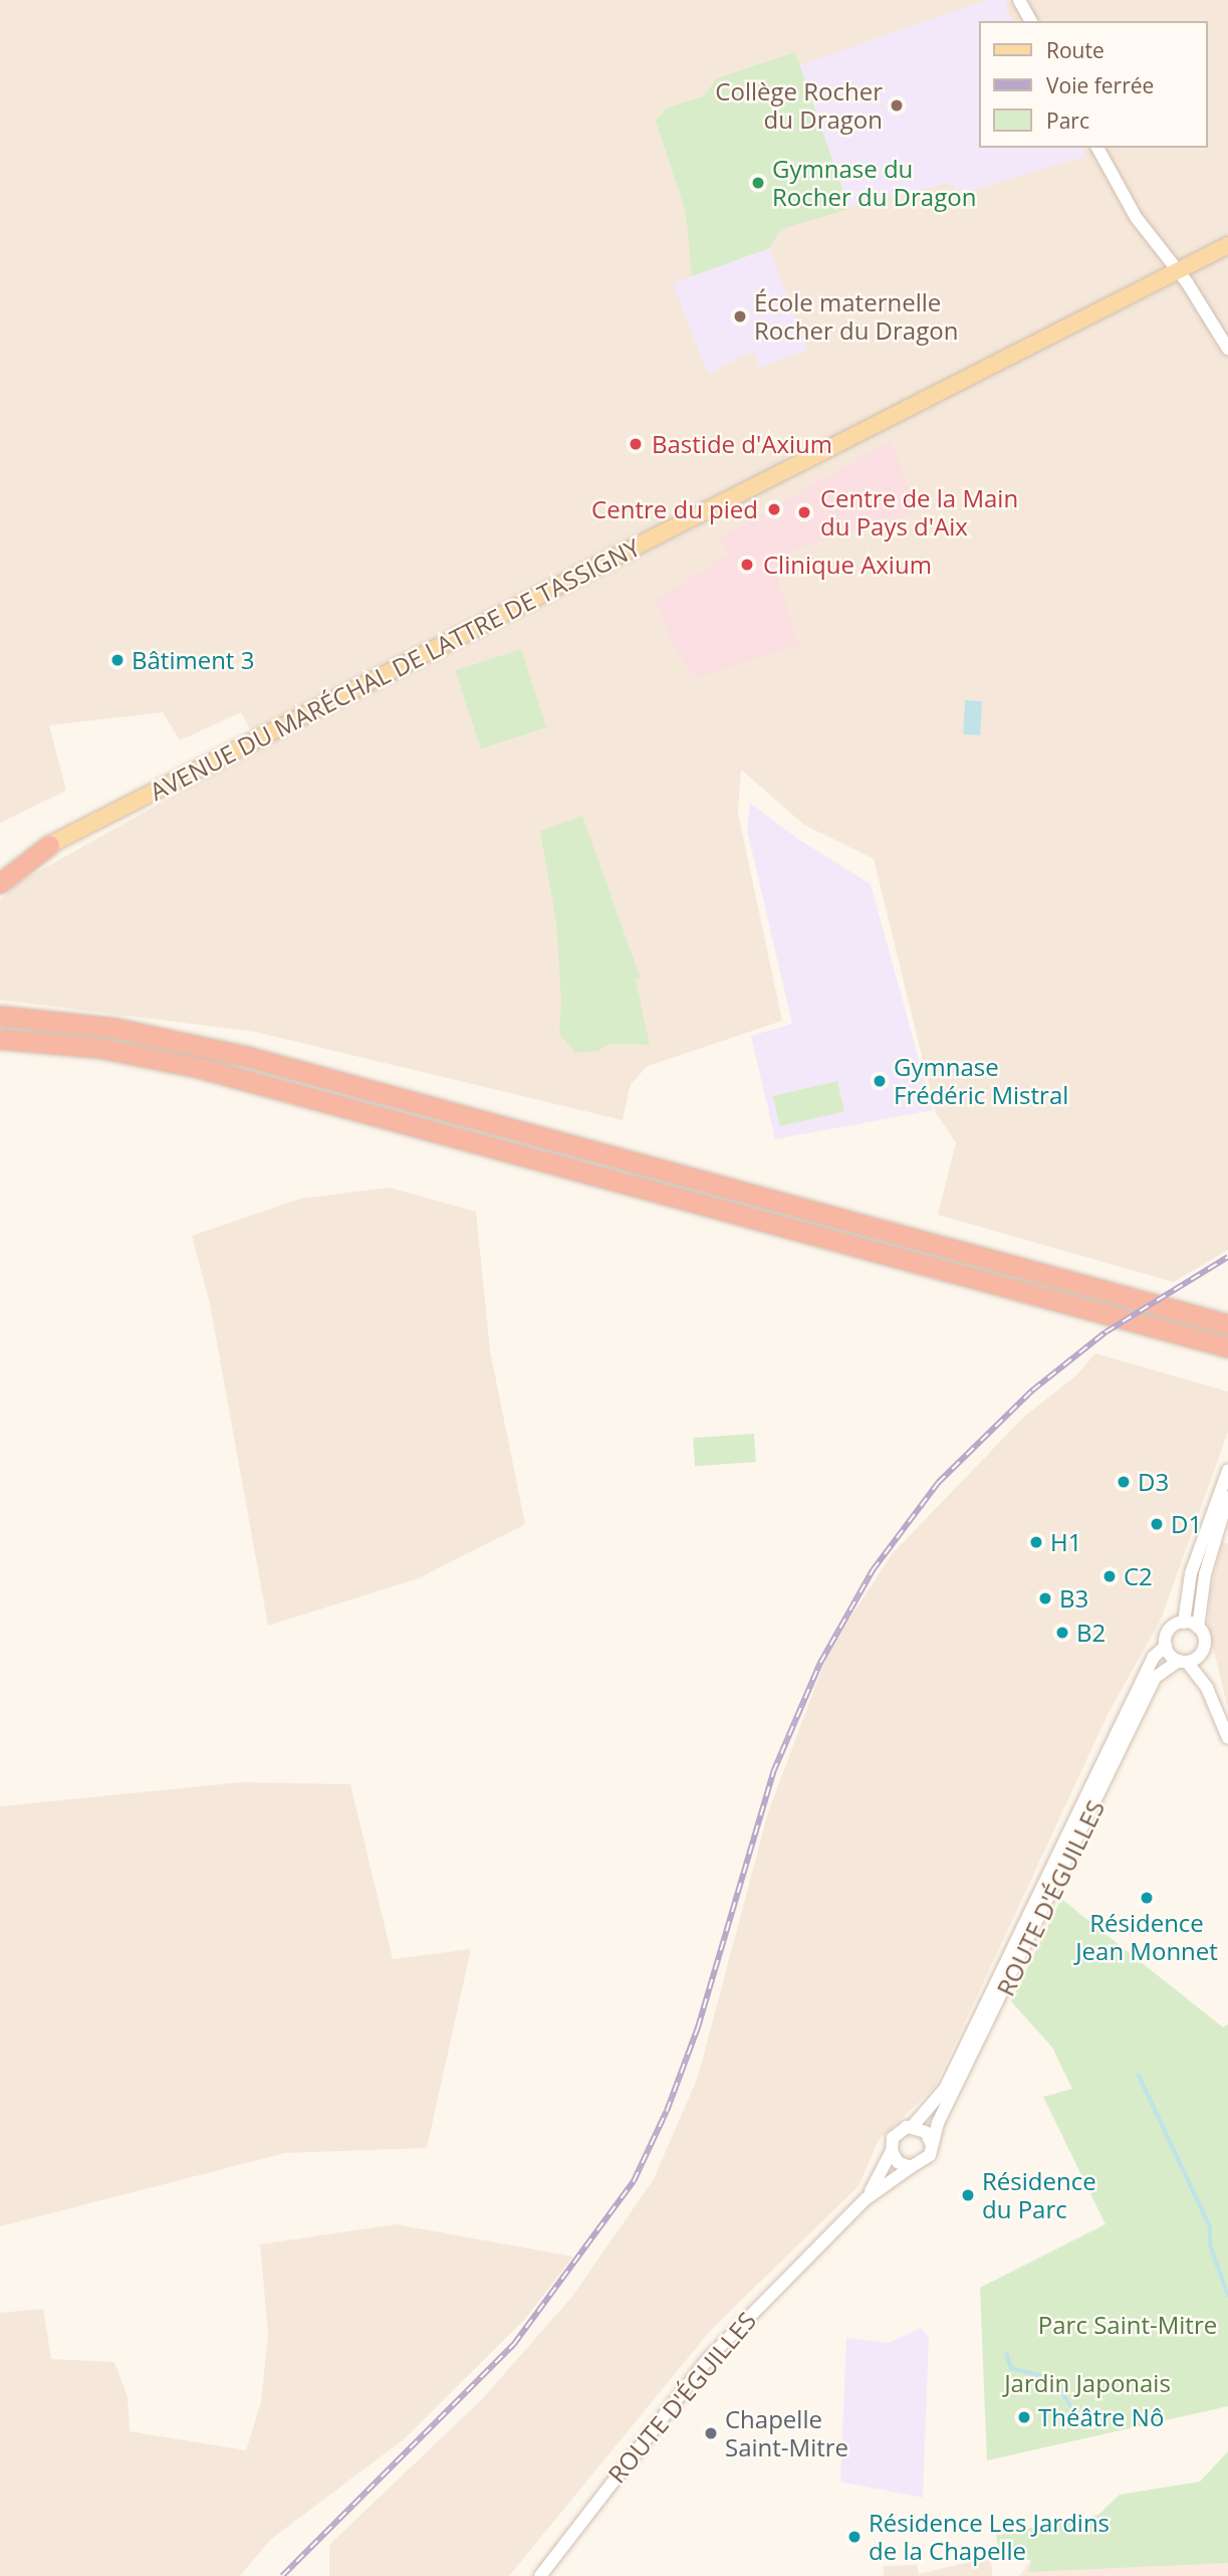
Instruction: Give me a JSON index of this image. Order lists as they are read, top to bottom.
{
  "streets": {
    "main road": ["AVENUE DU MARÉCHAL DE LATTRE DE TASSIGNY"],
    "street": ["ROUTE D'ÉGUILLES"]
  },
  "parks": ["Parc Saint-Mitre", "Jardin Japonais"],
  "places": [
    "Collège Rocher du Dragon",
    "Gymnase du Rocher du Dragon",
    "École maternelle Rocher du Dragon",
    "Bastide d'Axium",
    "Centre du pied",
    "Centre de la Main du Pays d'Aix",
    "Clinique Axium",
    "Bâtiment 3",
    "Gymnase Frédéric Mistral",
    "D3",
    "D1",
    "H1",
    "C2",
    "B3",
    "B2",
    "Résidence Jean Monnet",
    "Résidence du Parc",
    "Théâtre Nô",
    "Chapelle Saint-Mitre",
    "Résidence Les Jardins de la Chapelle"
  ],
  "legend": ["Route", "Voie ferrée", "Parc"]
}
